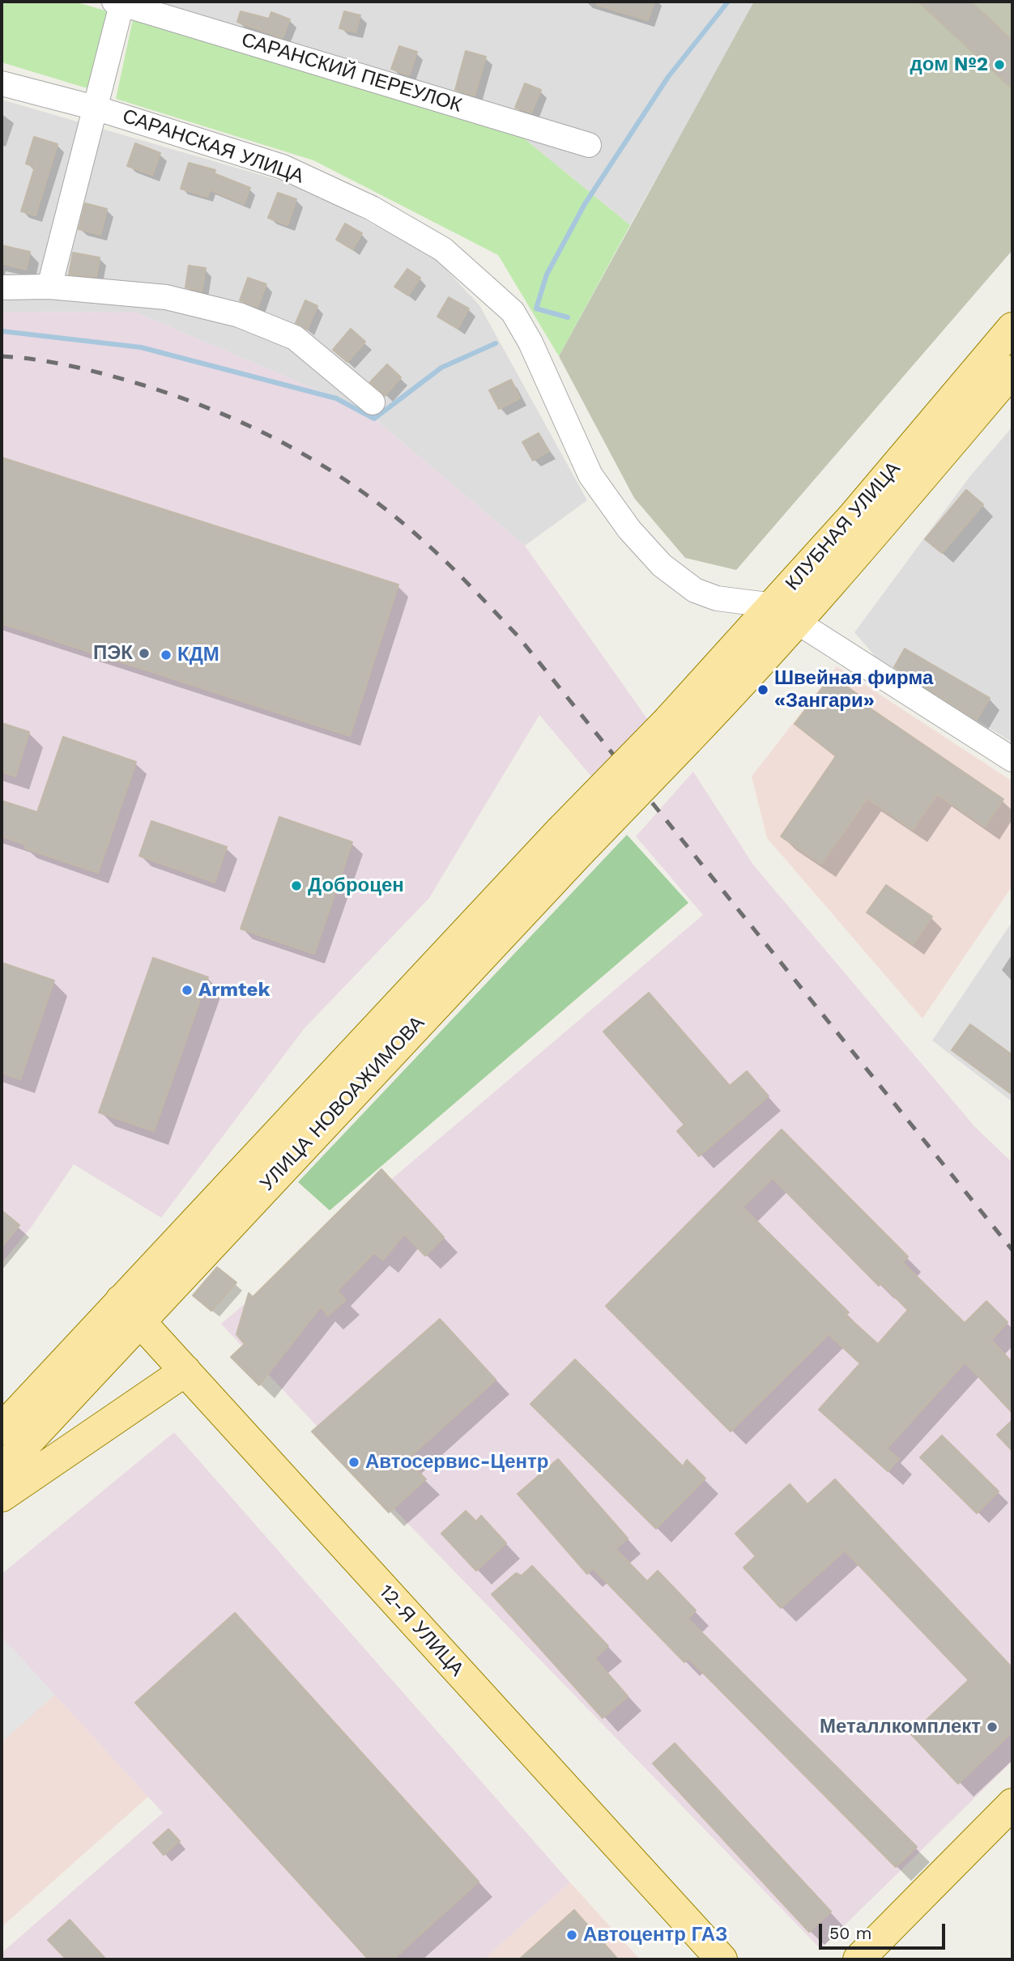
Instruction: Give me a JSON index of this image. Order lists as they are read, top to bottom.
{
  "streets": {
    "main road": ["КЛУБНАЯ УЛИЦА", "УЛИЦА НОВОАЖИМОВА", "12-Я УЛИЦА"],
    "street": ["САРАНСКИЙ ПЕРЕУЛОК", "САРАНСКАЯ УЛИЦА"]
  },
  "crossings": [
    ["САРАНСКАЯ УЛИЦА", "КЛУБНАЯ УЛИЦА"],
    ["КЛУБНАЯ УЛИЦА", "УЛИЦА НОВОАЖИМОВА"],
    ["УЛИЦА НОВОАЖИМОВА", "12-Я УЛИЦА"]
  ],
  "places": [
    "дом №2",
    "ПЭК",
    "КДМ",
    "Швейная фирма «Зангари»",
    "Доброцен",
    "Armtek",
    "Автосервис-Центр",
    "Металлкомплект",
    "Автоцентр ГАЗ"
  ],
  "scale_bar": "50 m"
}
